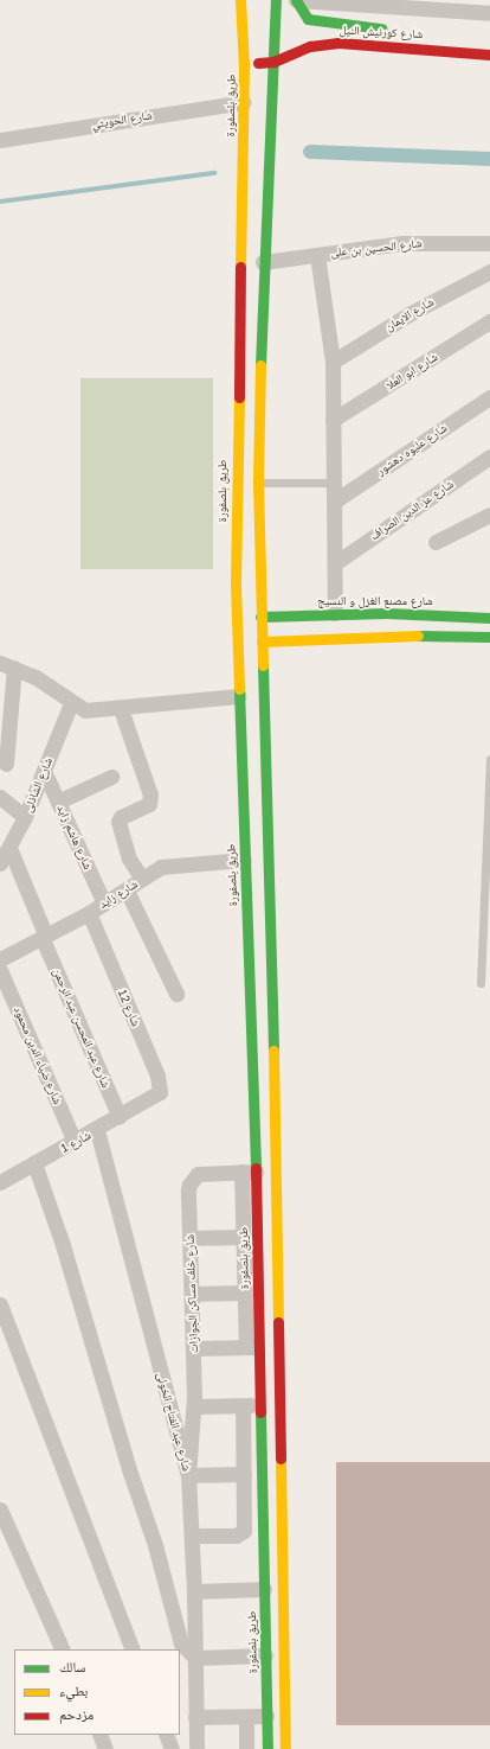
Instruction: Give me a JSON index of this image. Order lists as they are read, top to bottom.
{
  "streets": {
    "main road": ["شارع كورنيش النيل", "طريق بلصفورة", "شارع مصنع الغزل و النسيج"],
    "street": [
      "شارع الحويتي",
      "شارع الحسين بن على",
      "شارع الايمان",
      "شارع ابو العلا",
      "شارع عليوه دهشور",
      "شارع عز الدين الصراف",
      "شارع الشاذلى",
      "شارع هاشم زايد",
      "شارع زايد",
      "شارع 12",
      "شارع عبد المحسن عبد الرحمن",
      "شارع ضياء الدين محمود",
      "شارع 1",
      "شارع خلف مساكن الجوازات",
      "شارع عبد الفتاح الخولى"
    ]
  },
  "crossings": [
    ["شارع كورنيش النيل", "طريق بلصفورة"],
    ["طريق بلصفورة", "شارع الحويتي"],
    ["طريق بلصفورة", "شارع زايد"],
    ["طريق بلصفورة", "شارع خلف مساكن الجوازات"],
    ["شارع الشاذلى", "شارع هاشم زايد"],
    ["شارع الشاذلى", "شارع عبد المحسن عبد الرحمن"],
    ["شارع هاشم زايد", "شارع زايد"],
    ["شارع زايد", "شارع 12"],
    ["شارع زايد", "شارع عبد المحسن عبد الرحمن"],
    ["شارع 12", "شارع 1"],
    ["شارع عبد المحسن عبد الرحمن", "شارع 1"],
    ["شارع ضياء الدين محمود", "شارع 1"],
    ["شارع 1", "شارع عبد الفتاح الخولى"],
    ["شارع خلف مساكن الجوازات", "شارع عبد الفتاح الخولى"]
  ],
  "legend": ["سالك", "بطيء", "مزدحم"]
}
